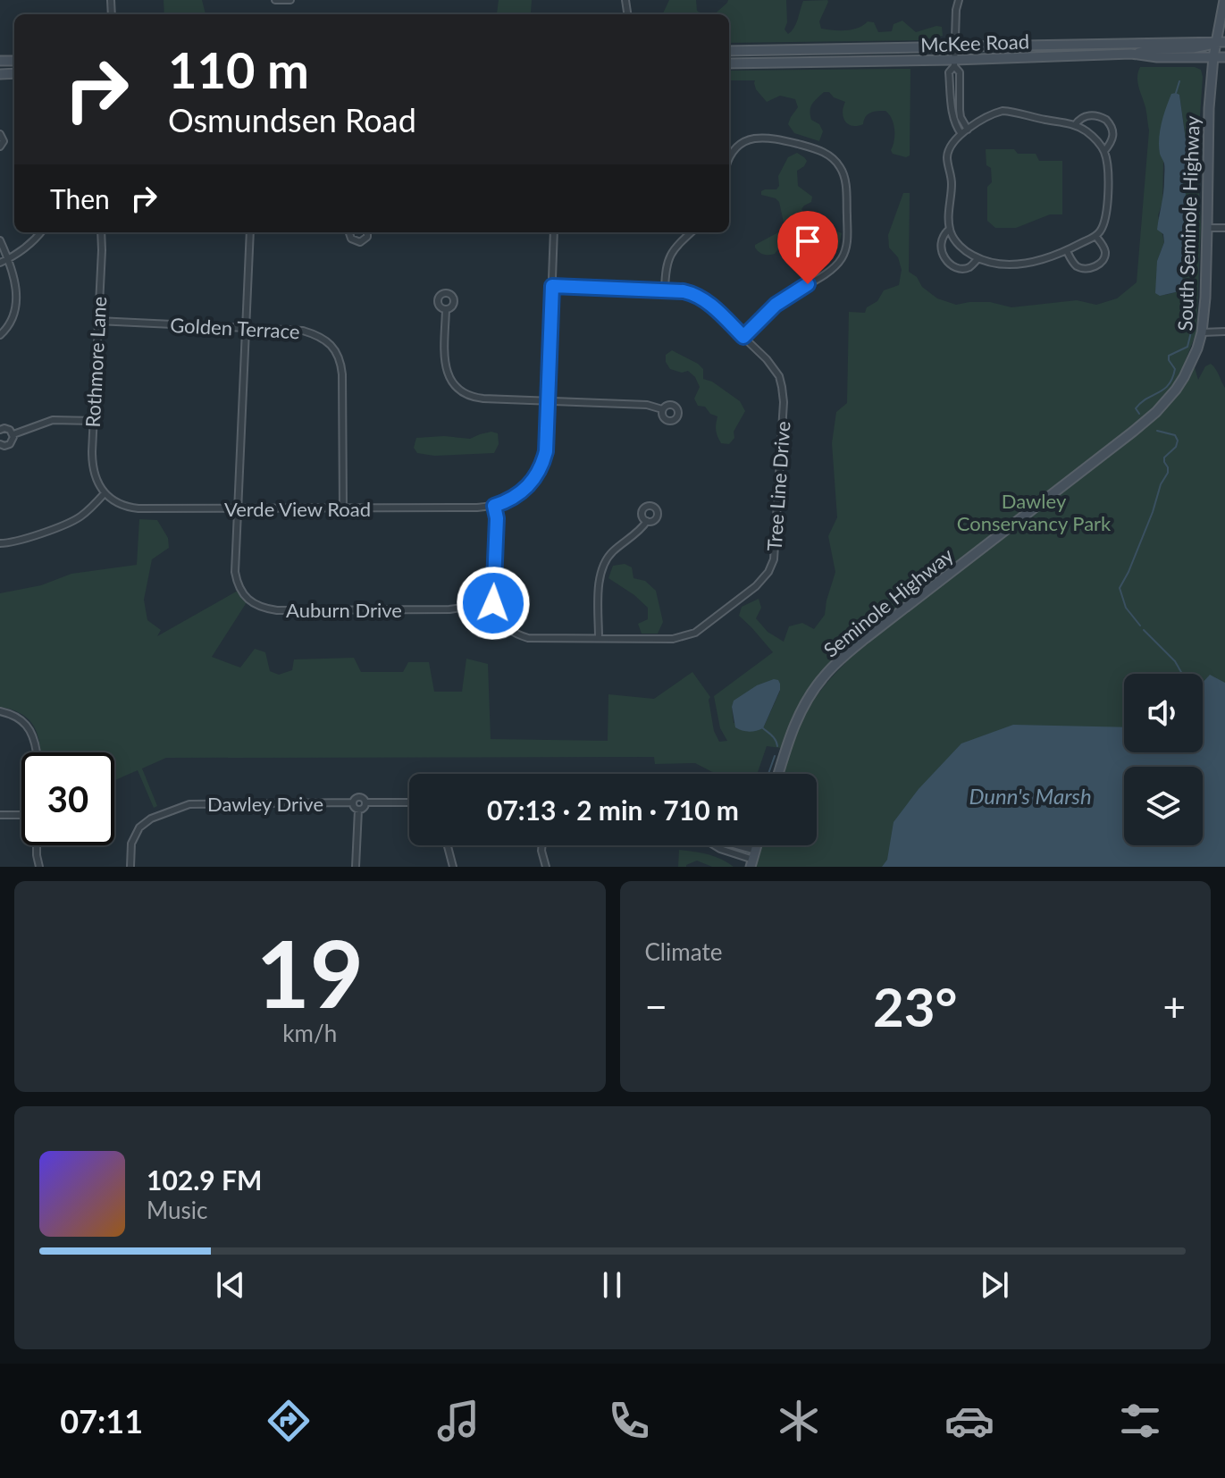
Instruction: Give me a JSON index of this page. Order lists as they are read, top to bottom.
{
  "streets": {
    "main road": ["McKee Road", "South Seminole Highway", "Seminole Highway"],
    "street": [
      "Golden Terrace",
      "Rothmore Lane",
      "Tree Line Drive",
      "Verde View Road",
      "Auburn Drive",
      "Dawley Drive"
    ]
  },
  "crossings": [
    ["McKee Road", "South Seminole Highway"],
    ["South Seminole Highway", "Seminole Highway"],
    ["Golden Terrace", "Rothmore Lane"],
    ["Golden Terrace", "Verde View Road"],
    ["Golden Terrace", "Auburn Drive"],
    ["Rothmore Lane", "Verde View Road"],
    ["Tree Line Drive", "Auburn Drive"],
    ["Verde View Road", "Auburn Drive"]
  ],
  "water": ["Dunn's Marsh"],
  "parks": ["Dawley Conservancy Park"],
  "page": {
    "turn": ["110 m", "Osmundsen Road"],
    "then": "Then",
    "limit": "30",
    "trip": "07:13 · 2 min · 710 m",
    "tile": [
      ["19", "km/h"],
      "Climate"
    ],
    "heat": ["−", "23°", "+"],
    "song": ["102.9 FM", "Music"],
    "tabs": "07:11"
  }
}
